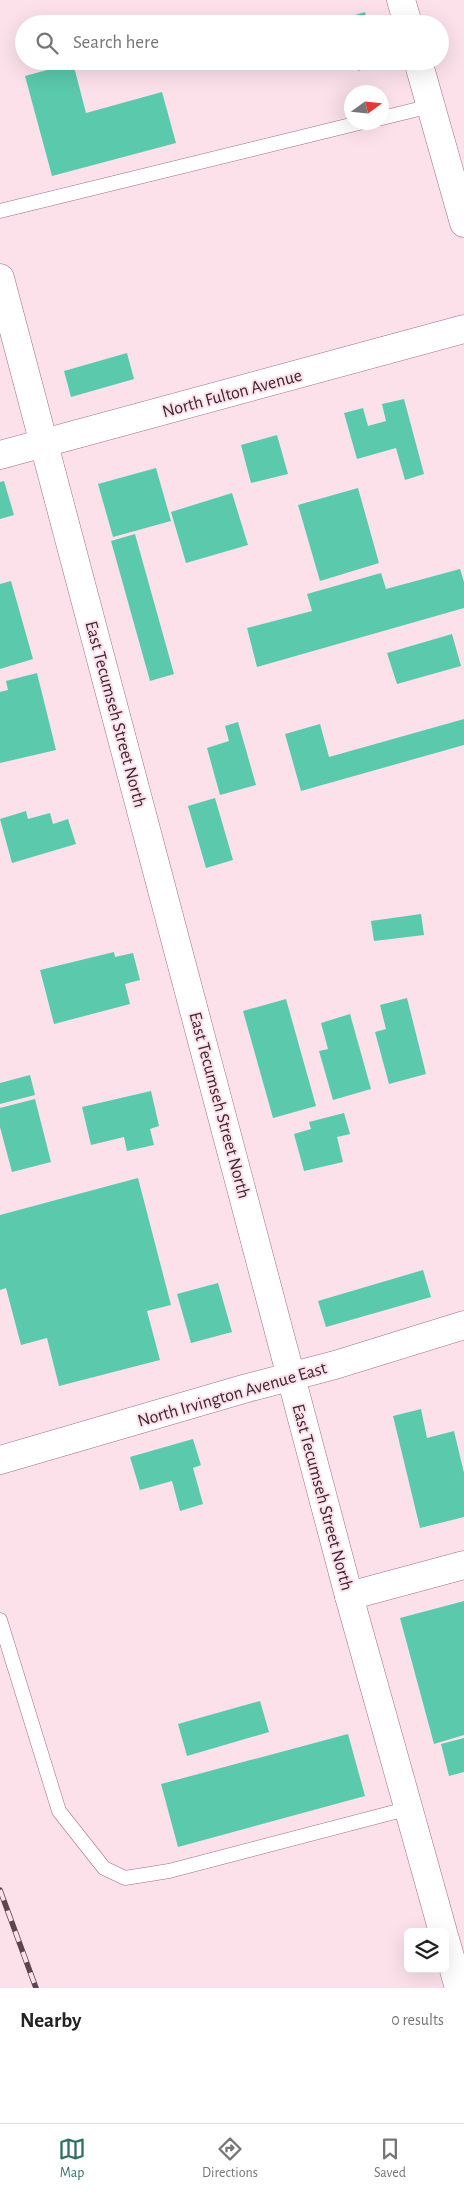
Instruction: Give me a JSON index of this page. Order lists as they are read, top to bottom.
{
  "streets": {
    "street": ["North Fulton Avenue", "East Tecumseh Street North", "North Irvington Avenue East"]
  },
  "crossings": [
    ["North Fulton Avenue", "East Tecumseh Street North"],
    ["East Tecumseh Street North", "North Irvington Avenue East"]
  ],
  "north": "right",
  "page": {
    "search": "Search here",
    "heading": ["Nearby", "0 results"],
    "nav": ["Map", "Directions", "Saved"]
  }
}
